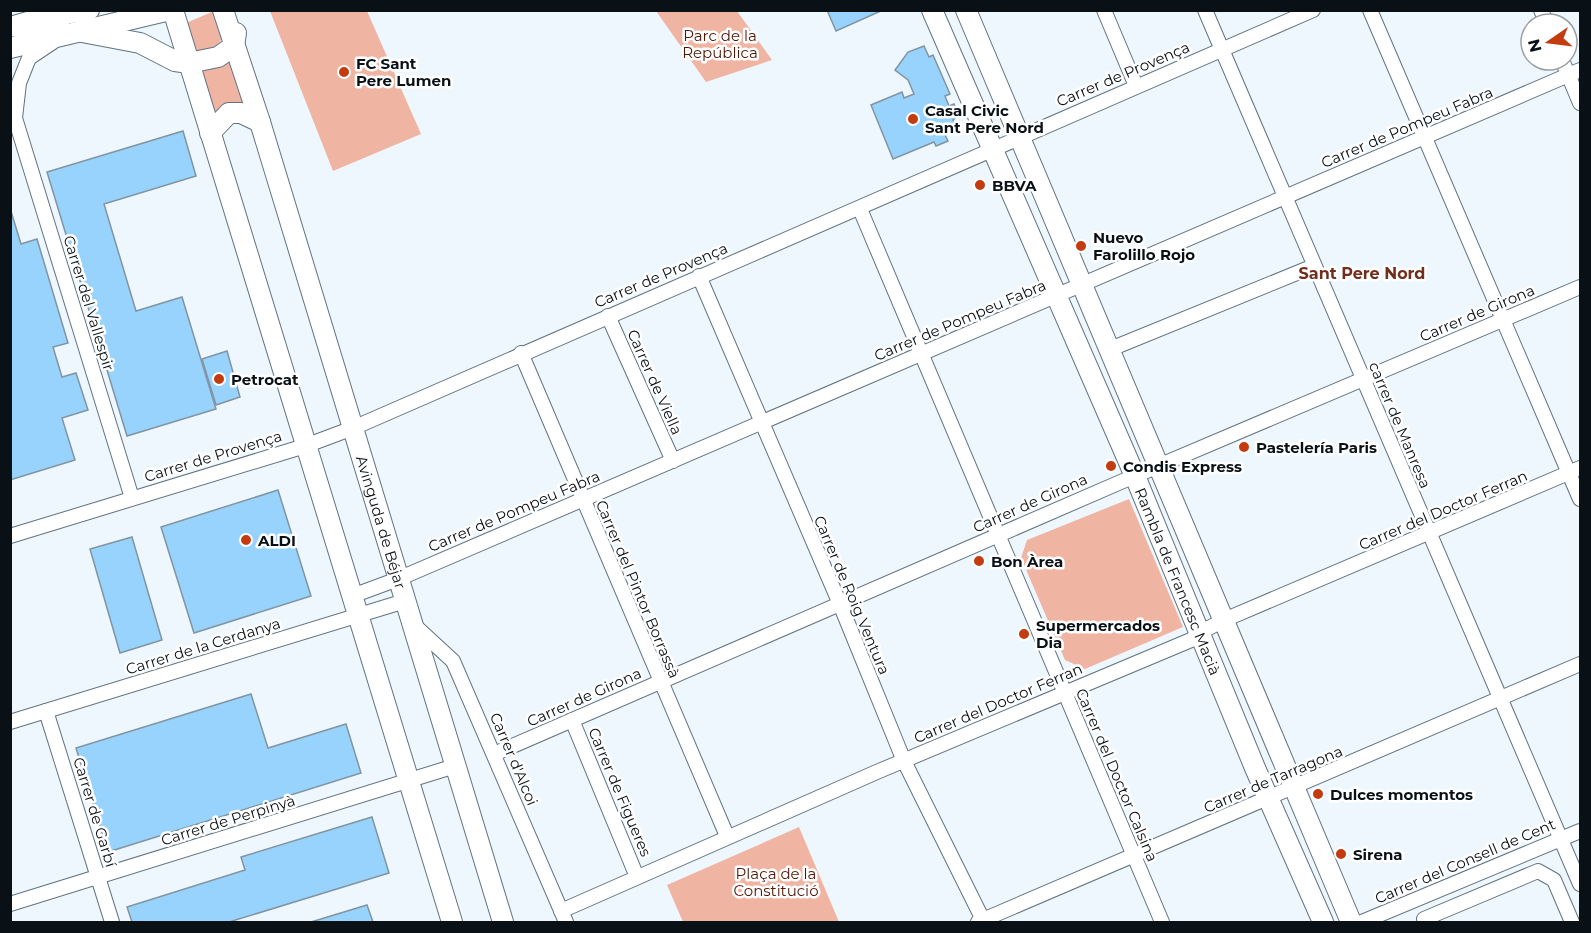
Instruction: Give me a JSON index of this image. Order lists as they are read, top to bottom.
{
  "streets": {
    "main road": ["Avinguda de Béjar", "Rambla de Francesc Macià"],
    "street": [
      "Carrer de Provença",
      "Carrer de Pompeu Fabra",
      "Carrer del Vallespir",
      "Carrer de Girona",
      "Carrer de Viella",
      "carrer de Manresa",
      "Carrer del Doctor Ferran",
      "Carrer del Pintor Borrassà",
      "Carrer de Roig Ventura",
      "Carrer de la Cerdanya",
      "Carrer d'Alcoi",
      "Carrer del Doctor Calsina",
      "Carrer de Tarragona",
      "Carrer de Figueres",
      "Carrer de Garbí",
      "Carrer de Perpinyà",
      "Carrer del Consell de Cent"
    ]
  },
  "crossings": [
    ["Carrer de Provença", "Carrer del Vallespir"],
    ["Carrer de Provença", "Carrer de Viella"],
    ["Carrer de Provença", "carrer de Manresa"],
    ["Carrer de Provença", "Avinguda de Béjar"],
    ["Carrer de Provença", "Rambla de Francesc Macià"],
    ["Carrer de Provença", "Carrer del Pintor Borrassà"],
    ["Carrer de Provença", "Carrer de Roig Ventura"],
    ["Carrer de Provença", "Carrer del Doctor Calsina"],
    ["Carrer de Pompeu Fabra", "Carrer de Viella"],
    ["Carrer de Pompeu Fabra", "carrer de Manresa"],
    ["Carrer de Pompeu Fabra", "Avinguda de Béjar"],
    ["Carrer de Pompeu Fabra", "Rambla de Francesc Macià"],
    ["Carrer de Pompeu Fabra", "Carrer del Pintor Borrassà"],
    ["Carrer de Pompeu Fabra", "Carrer de Roig Ventura"],
    ["Carrer de Pompeu Fabra", "Carrer del Doctor Calsina"],
    ["Carrer de Girona", "carrer de Manresa"],
    ["Carrer de Girona", "Rambla de Francesc Macià"],
    ["Carrer de Girona", "Carrer del Pintor Borrassà"],
    ["Carrer de Girona", "Carrer de Roig Ventura"],
    ["Carrer de Girona", "Carrer d'Alcoi"],
    ["Carrer de Girona", "Carrer del Doctor Calsina"],
    ["Carrer de Girona", "Carrer de Figueres"],
    ["carrer de Manresa", "Carrer del Doctor Ferran"],
    ["carrer de Manresa", "Carrer de Tarragona"],
    ["carrer de Manresa", "Carrer del Consell de Cent"],
    ["Carrer del Doctor Ferran", "Rambla de Francesc Macià"],
    ["Carrer del Doctor Ferran", "Carrer del Pintor Borrassà"],
    ["Carrer del Doctor Ferran", "Carrer de Roig Ventura"],
    ["Carrer del Doctor Ferran", "Carrer d'Alcoi"],
    ["Carrer del Doctor Ferran", "Carrer del Doctor Calsina"],
    ["Carrer del Doctor Ferran", "Carrer de Figueres"],
    ["Avinguda de Béjar", "Carrer de la Cerdanya"],
    ["Avinguda de Béjar", "Carrer d'Alcoi"],
    ["Avinguda de Béjar", "Carrer de Perpinyà"],
    ["Rambla de Francesc Macià", "Carrer de Tarragona"],
    ["Carrer de Roig Ventura", "Carrer de Tarragona"],
    ["Carrer de la Cerdanya", "Carrer de Garbí"],
    ["Carrer del Doctor Calsina", "Carrer de Tarragona"],
    ["Carrer de Garbí", "Carrer de Perpinyà"]
  ],
  "districts": ["Sant Pere Nord"],
  "parks": ["Parc de la República", "Plaça de la Constitució"],
  "places": [
    "FC Sant Pere Lumen",
    "Casal Civic Sant Pere Nord",
    "BBVA",
    "Nuevo Farolillo Rojo",
    "Petrocat",
    "Pastelería Paris",
    "Condis Express",
    "ALDI",
    "Bon Àrea",
    "Supermercados Dia",
    "Dulces momentos",
    "Sirena"
  ],
  "north": "left"
}
